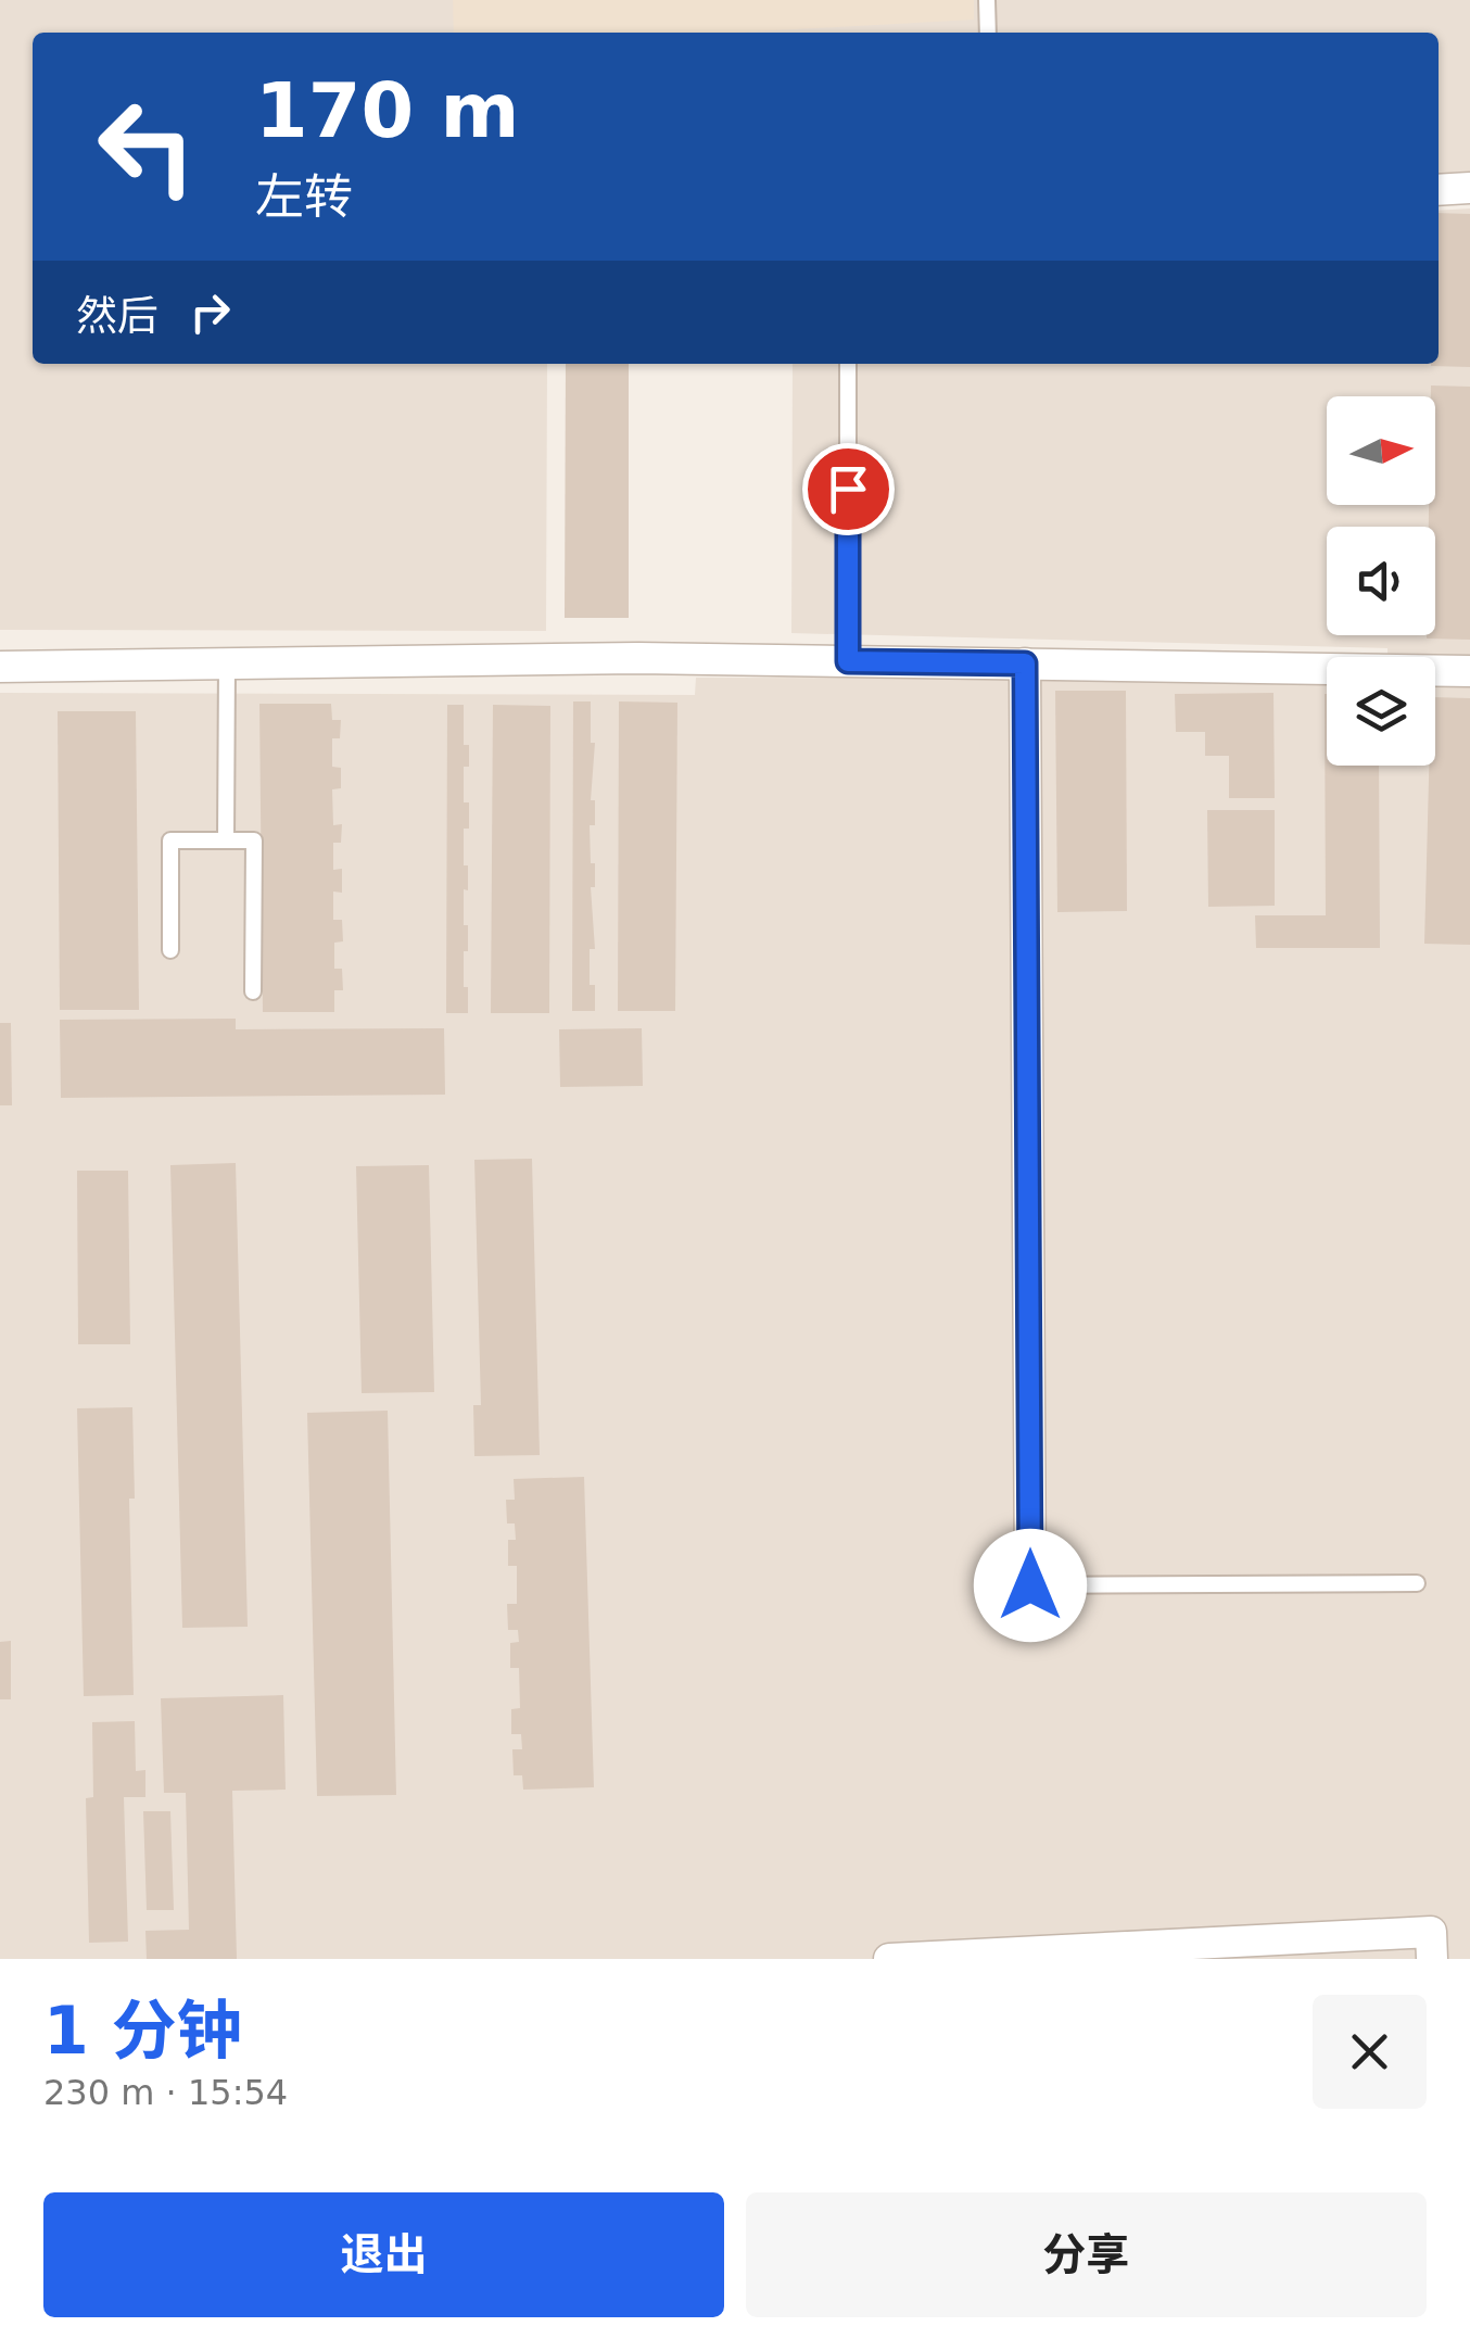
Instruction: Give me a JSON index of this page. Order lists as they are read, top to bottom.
{
  "north": "right",
  "page": {
    "turn": ["170 m", "左转"],
    "then": "然后",
    "heading": ["1 分钟", "230 m · 15:54"],
    "buttons": ["退出", "分享"]
  }
}
